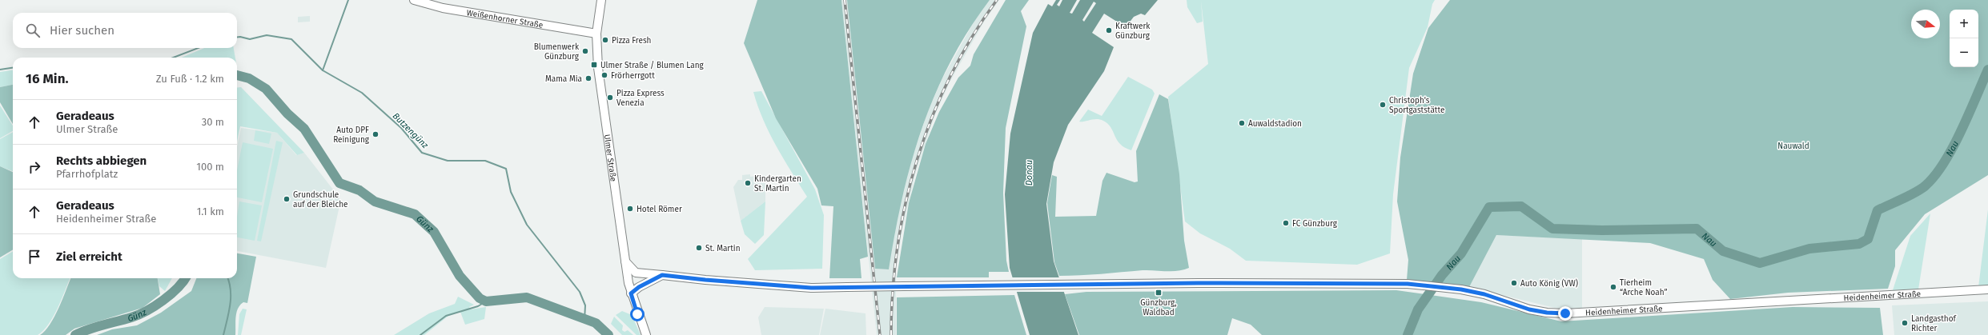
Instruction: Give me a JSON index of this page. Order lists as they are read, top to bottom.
{
  "streets": {
    "main road": ["Weißenhorner Straße", "Ulmer Straße", "Heidenheimer Straße"]
  },
  "crossings": [
    ["Weißenhorner Straße", "Ulmer Straße"],
    ["Ulmer Straße", "Heidenheimer Straße"]
  ],
  "water": [
    "Butzengünz",
    "Nau",
    "Donau",
    "Günz"
  ],
  "parks": ["Nauwald"],
  "places": {
    "other": [
      "Kraftwerk Günzburg",
      "Pizza Fresh",
      "Blumenwerk Günzburg",
      "Frörherrgott",
      "Mama Mia",
      "Pizza Express Venezia",
      "Christoph's Sportgaststätte",
      "Auwaldstadion",
      "Auto DPF Reinigung",
      "Kindergarten St. Martin",
      "Grundschule auf der Bleiche",
      "Hotel Römer",
      "FC Günzburg",
      "St. Martin",
      "Auto König (VW)",
      "Tierheim “Arche Noah”",
      "Landgasthof Richter"
    ],
    "transit": ["Ulmer Straße / Blumen Lang", "Günzburg, Waldbad"]
  },
  "north": "right",
  "page": {
    "map_buttons": ["+", "−"],
    "search": "Hier suchen",
    "heading": ["16 Min.", "Zu Fuß · 1.2 km"],
    "list": [
      ["Geradeaus", "Ulmer Straße", "30 m"],
      ["Rechts abbiegen", "Pfarrhofplatz", "100 m"],
      ["Geradeaus", "Heidenheimer Straße", "1.1 km"],
      "Ziel erreicht"
    ]
  }
}
